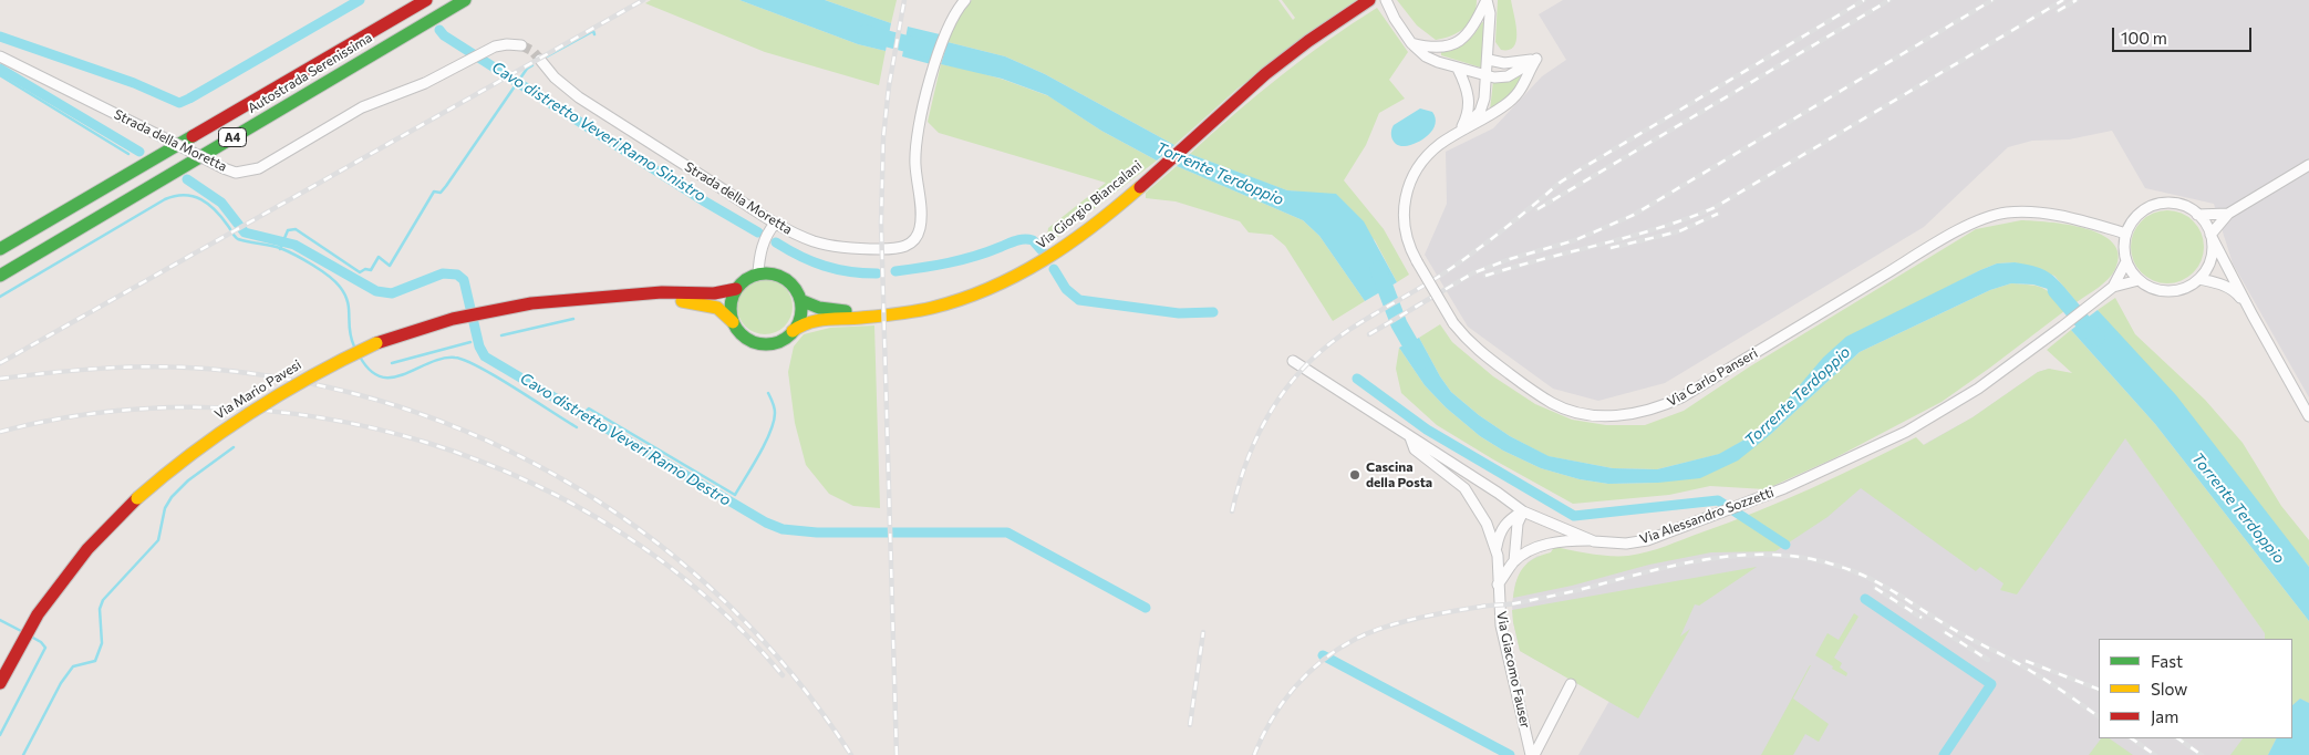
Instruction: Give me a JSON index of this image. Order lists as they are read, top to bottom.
{
  "streets": {
    "main road": [
      "Autostrada Serenissima",
      "A4",
      "Via Giorgio Biancalani",
      "Via Mario Pavesi"
    ],
    "street": [
      "Strada della Moretta",
      "Via Carlo Panseri",
      "Via Alessandro Sozzetti",
      "Via Giacomo Fauser"
    ]
  },
  "crossings": [
    ["Via Carlo Panseri", "Via Alessandro Sozzetti"],
    ["Via Alessandro Sozzetti", "Via Giacomo Fauser"]
  ],
  "water": ["Cavo distretto Veveri Ramo Sinistro", "Torrente Terdoppio", "Cavo distretto Veveri Ramo Destro"],
  "places": ["Cascina della Posta"],
  "legend": ["Fast", "Slow", "Jam"],
  "scale_bar": "100 m"
}
